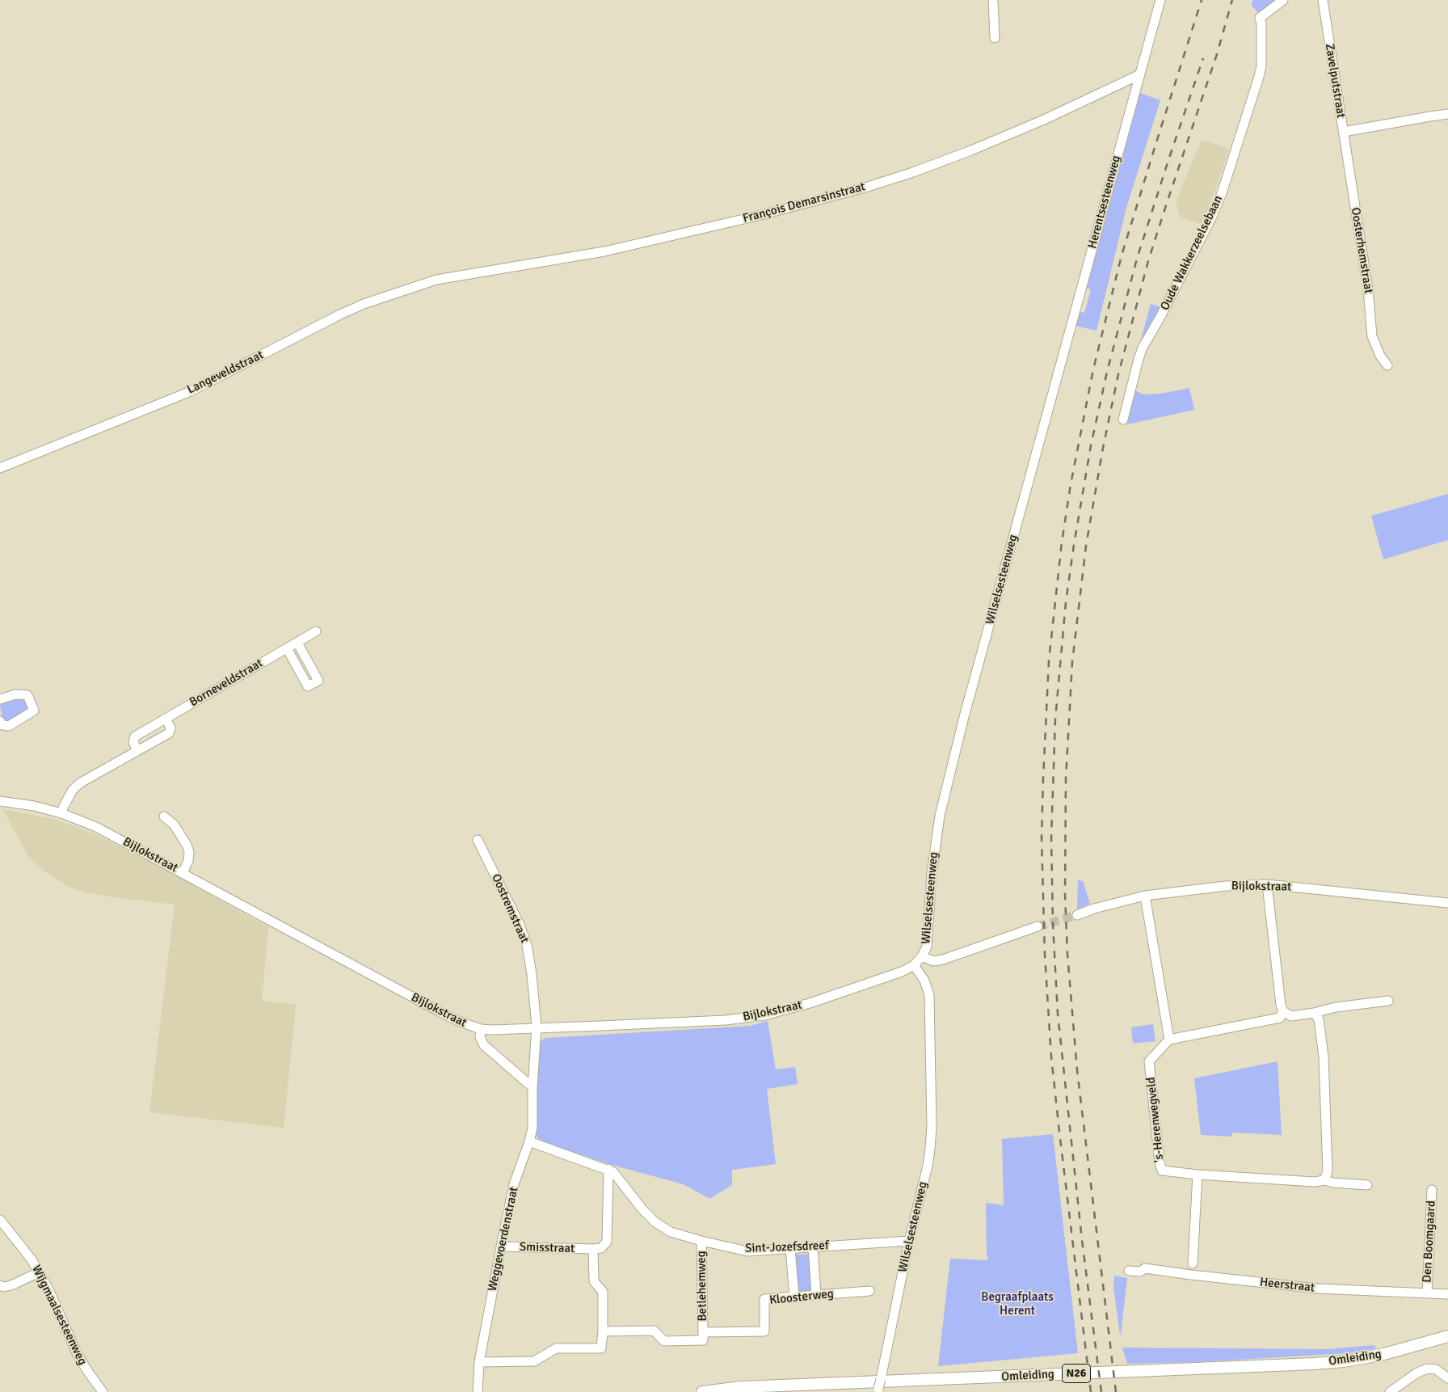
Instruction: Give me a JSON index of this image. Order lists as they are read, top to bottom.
{
  "streets": {
    "main road": ["Omleiding", "N26"],
    "street": [
      "Zavelputstraat",
      "Herentsesteenweg",
      "François Demarsinstraat",
      "Oosterhemstraat",
      "Oude Wakkerzeelsebaan",
      "Langeveldstraat",
      "Wilselsesteenweg",
      "Borneveldstraat",
      "Bijlokstraat",
      "Oostremstraat",
      "'s-Herenwegveld",
      "Weggevoerdenstraat",
      "Den Boomgaard",
      "Sint-Jozefsdreef",
      "Smisstraat",
      "Heerstraat",
      "Betlehemweg",
      "Kloosterweg",
      "Wijgmaalsesteenweg"
    ]
  },
  "crossings": [
    ["Zavelputstraat", "Oosterhemstraat"],
    ["Herentsesteenweg", "François Demarsinstraat"],
    ["Herentsesteenweg", "Wilselsesteenweg"],
    ["François Demarsinstraat", "Langeveldstraat"],
    ["Wilselsesteenweg", "Bijlokstraat"],
    ["Wilselsesteenweg", "Sint-Jozefsdreef"],
    ["Bijlokstraat", "Oostremstraat"],
    ["Bijlokstraat", "Weggevoerdenstraat"],
    ["Oostremstraat", "Weggevoerdenstraat"],
    ["Weggevoerdenstraat", "Sint-Jozefsdreef"],
    ["Weggevoerdenstraat", "Smisstraat"],
    ["Den Boomgaard", "Heerstraat"],
    ["Sint-Jozefsdreef", "Betlehemweg"],
    ["Betlehemweg", "Kloosterweg"]
  ],
  "parks": ["Begraafplaats Herent"]
}
